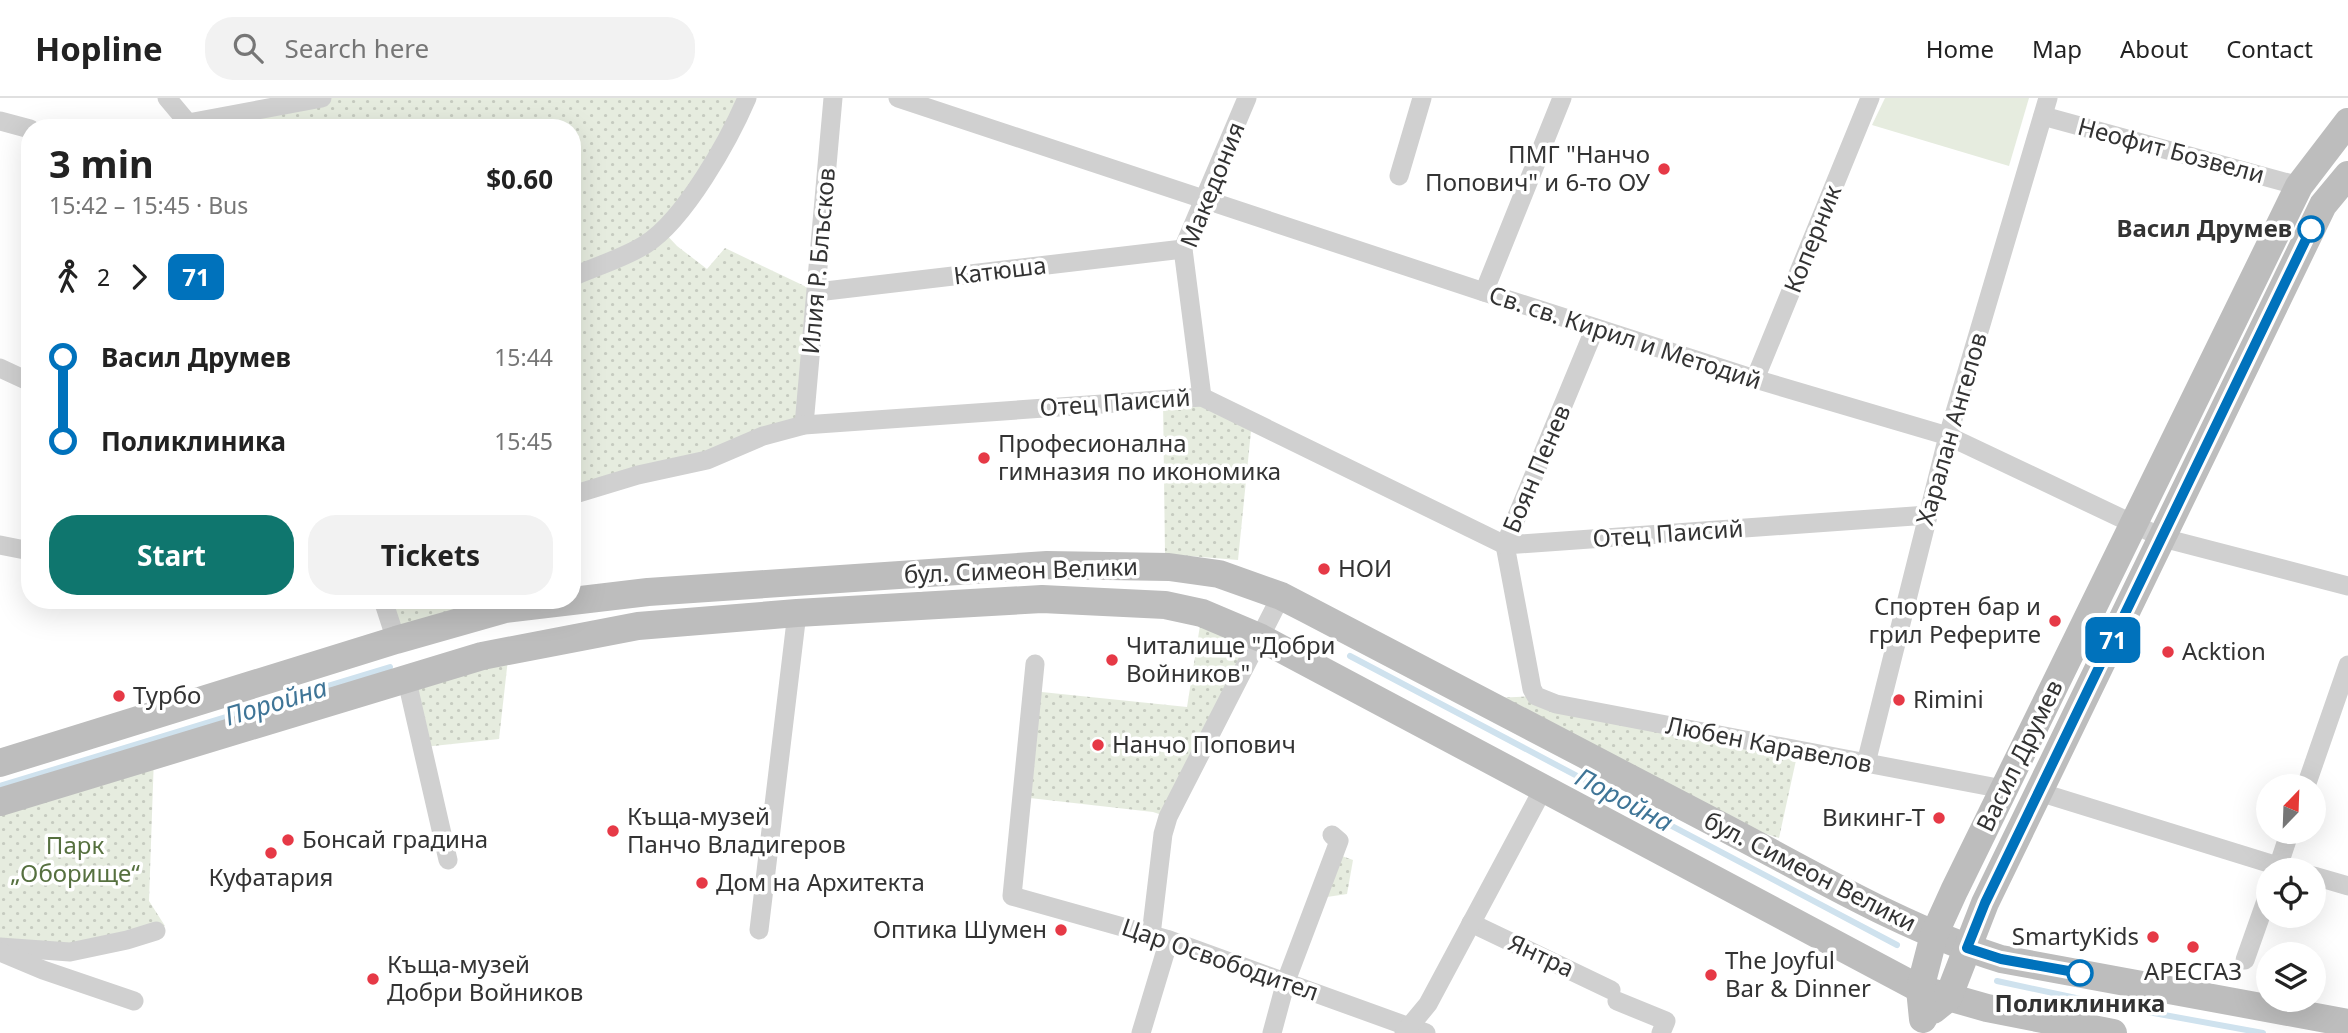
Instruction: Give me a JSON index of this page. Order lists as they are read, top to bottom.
{
  "streets": {
    "main road": ["бул. Симеон Велики", "Васил Друмев"],
    "street": [
      "Неофит Бозвели",
      "Македония",
      "Коперник",
      "Илия Р. Блъсков",
      "Катюша",
      "Св. св. Кирил и Методий",
      "Отец Паисий",
      "Харалан Ангелов",
      "Боян Пенев",
      "Любен Каравелов",
      "Янтра",
      "Цар Освободител"
    ]
  },
  "crossings": [
    ["Неофит Бозвели", "Харалан Ангелов"],
    ["Неофит Бозвели", "Васил Друмев"],
    ["Македония", "Катюша"],
    ["Македония", "Св. св. Кирил и Методий"],
    ["Македония", "Отец Паисий"],
    ["Коперник", "Св. св. Кирил и Методий"],
    ["Илия Р. Блъсков", "Катюша"],
    ["Илия Р. Блъсков", "Отец Паисий"],
    ["Св. св. Кирил и Методий", "Харалан Ангелов"],
    ["Св. св. Кирил и Методий", "Боян Пенев"],
    ["Св. св. Кирил и Методий", "Васил Друмев"],
    ["Отец Паисий", "Харалан Ангелов"],
    ["Отец Паисий", "Боян Пенев"],
    ["Харалан Ангелов", "Любен Каравелов"],
    ["Боян Пенев", "Любен Каравелов"],
    ["бул. Симеон Велики", "Васил Друмев"],
    ["Любен Каравелов", "Васил Друмев"]
  ],
  "water": ["Поройна"],
  "parks": ["Парк „Оборище“"],
  "places": [
    "ПМГ \"Нанчо Попович\" и 6-то ОУ",
    "Васил Друмев",
    "Професионална гимназия по икономика",
    "НОИ",
    "Спортен бар и грил Реферите",
    "Acktion",
    "Читалище \"Добри Войников\"",
    "Турбо",
    "Rimini",
    "Нанчо Попович",
    "Викинг-Т",
    "Къща-музей Панчо Владигеров",
    "Бонсай градина",
    "Куфатария",
    "Дом на Архитекта",
    "Оптика Шумен",
    "SmartyKids",
    "АРЕСГАЗ",
    "Поликлиника",
    "The Joyful Bar & Dinner",
    "Къща-музей Добри Войников"
  ],
  "lines": ["bus line 71"],
  "north": "top right",
  "page": {
    "header": "Hopline",
    "search": "Search here",
    "nav": [
      "Home",
      "Map",
      "About",
      "Contact"
    ],
    "on_map": "71",
    "heading": ["3 min", "15:42 – 15:45 · Bus", "$0.60"],
    "legs": ["2", "71"],
    "list": [
      {
        "name": "Васил Друмев",
        "value": "15:44"
      },
      {
        "name": "Поликлиника",
        "value": "15:45"
      }
    ],
    "buttons": ["Start", "Tickets"]
  }
}
